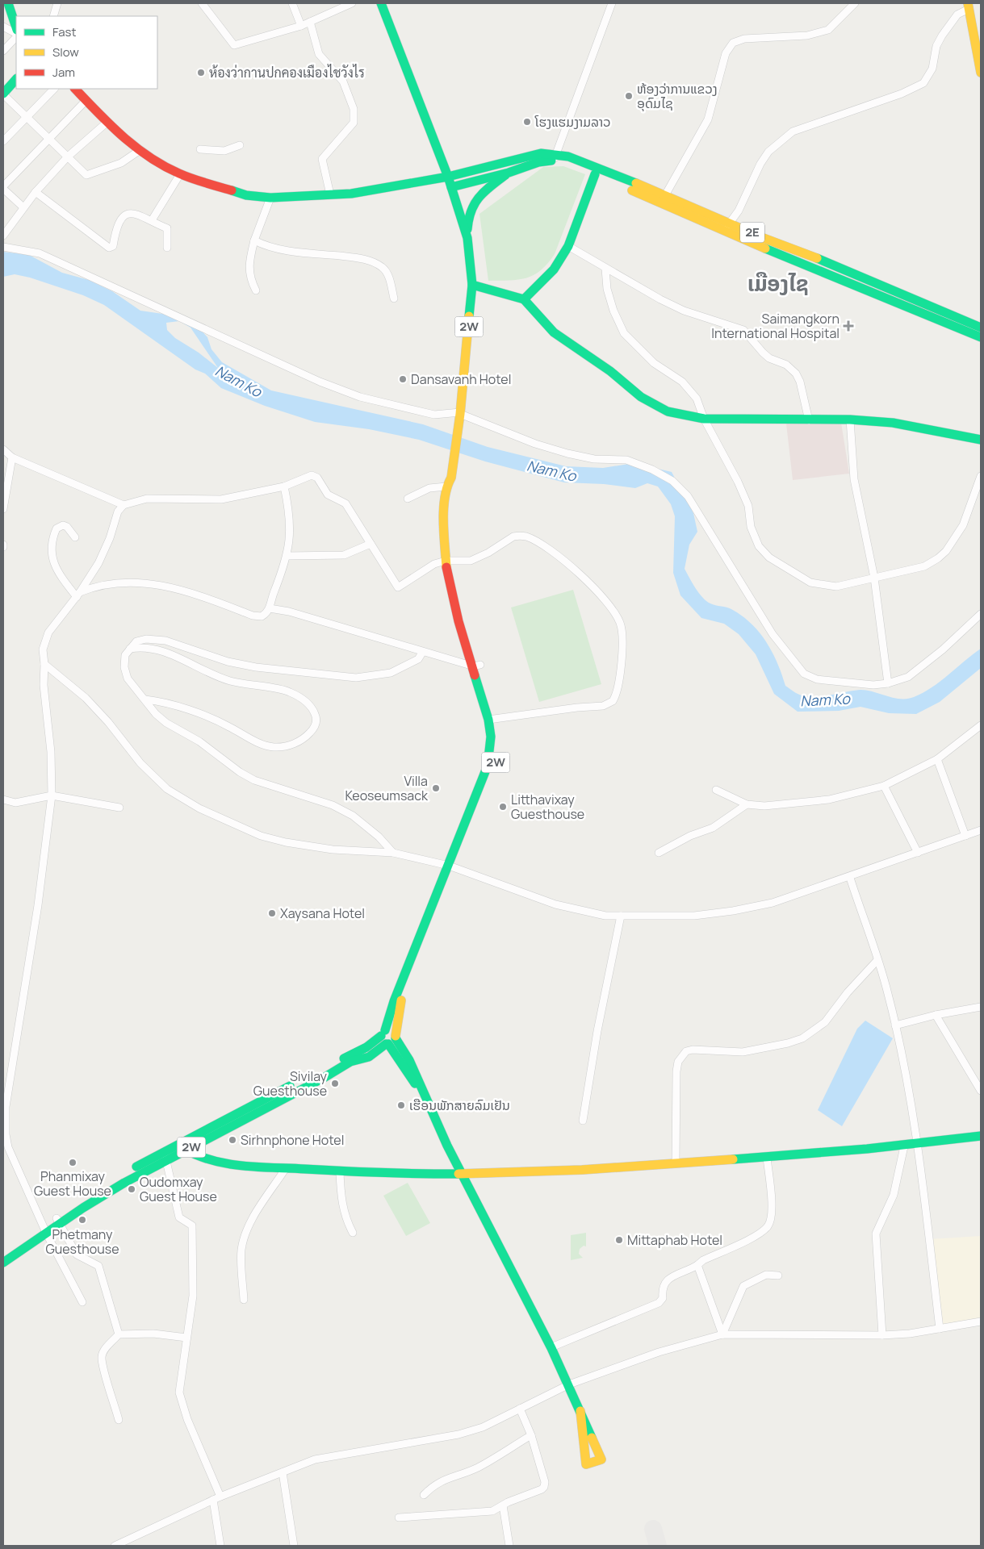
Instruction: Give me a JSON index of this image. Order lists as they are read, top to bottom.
{
  "streets": {
    "main road": ["2E", "2W"]
  },
  "crossings": [
    ["2E", "2W"]
  ],
  "districts": ["ເມືອງໄຊ"],
  "water": ["Nam Ko"],
  "places": {
    "other": [
      "ห้องว่ากานปกคองเมืองไชวังไร",
      "ຫ້ອງວ່າການແຂວງ ອຸດົມໄຊ",
      "ໂຮງແຮມງາມລາວ",
      "Dansavanh Hotel",
      "Villa Keoseumsack",
      "Litthavixay Guesthouse",
      "Xaysana Hotel",
      "Sivilay Guesthouse",
      "ເຮືອນພັກສາຍລົມເຢັນ",
      "Sirhnphone Hotel",
      "Phanmixay Guest House",
      "Oudomxay Guest House",
      "Phetmany Guesthouse",
      "Mittaphab Hotel"
    ],
    "health": ["Saimangkorn International Hospital"]
  },
  "legend": ["Fast", "Slow", "Jam"]
}
